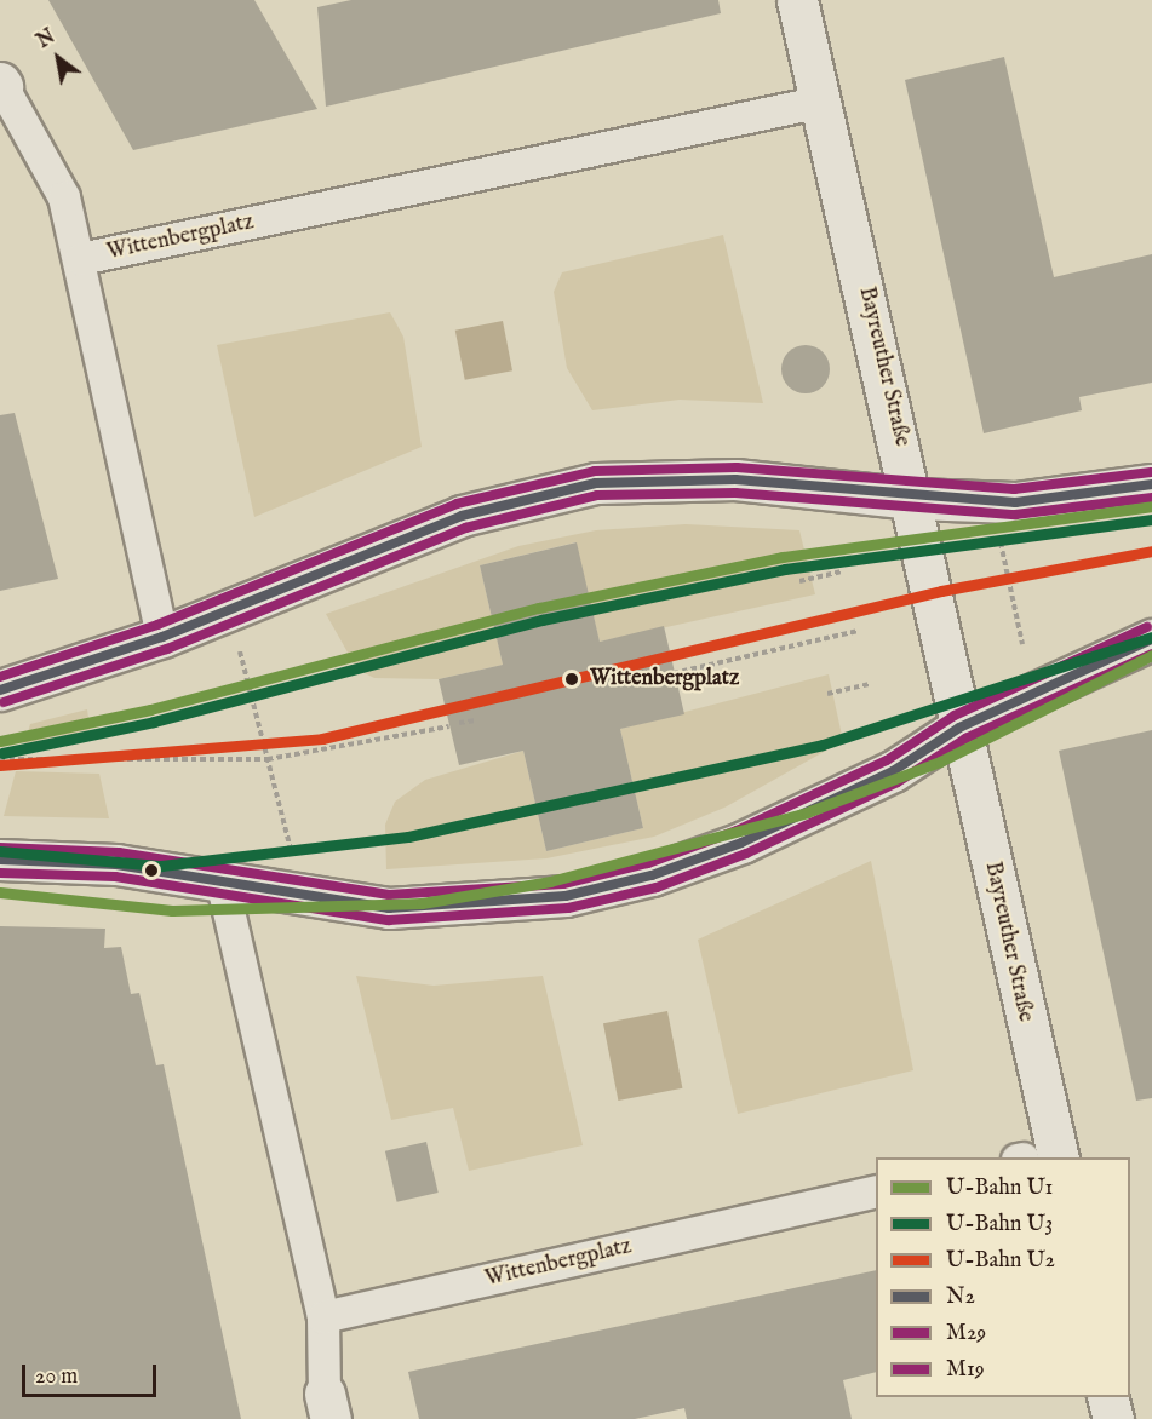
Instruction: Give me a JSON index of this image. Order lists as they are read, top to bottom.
{
  "streets": {
    "main road": ["Bayreuther Straße"],
    "street": ["Wittenbergplatz"]
  },
  "crossings": [
    ["Wittenbergplatz", "Bayreuther Straße"]
  ],
  "places": ["Wittenbergplatz"],
  "lines": [
    "transit line M19",
    "transit line N2",
    "transit line M29",
    "metro line U1",
    "metro line U3",
    "metro line U2"
  ],
  "legend": [
    "U-Bahn U1",
    "U-Bahn U3",
    "U-Bahn U2",
    "N2",
    "M29",
    "M19"
  ],
  "scale_bar": "20 m",
  "north": "top left"
}
